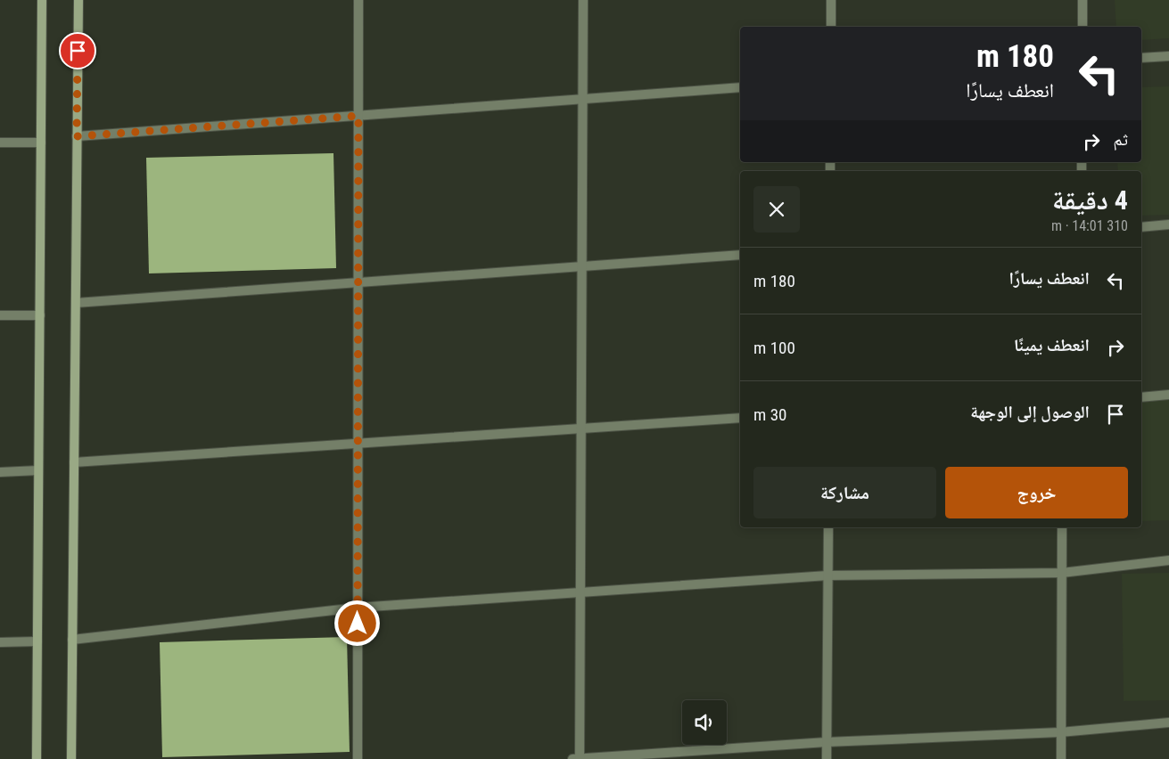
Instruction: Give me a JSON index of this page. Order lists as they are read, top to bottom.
{
  "page": {
    "turn": ["180 m", "انعطف يسارًا"],
    "then": "ثم",
    "heading": ["4 دقيقة", "310 m · 14:01"],
    "list": [
      {
        "name": "انعطف يسارًا",
        "value": "180 m"
      },
      {
        "name": "انعطف يمينًا",
        "value": "100 m"
      },
      {
        "name": "الوصول إلى الوجهة",
        "value": "30 m"
      }
    ],
    "buttons": ["خروج", "مشاركة"]
  }
}
